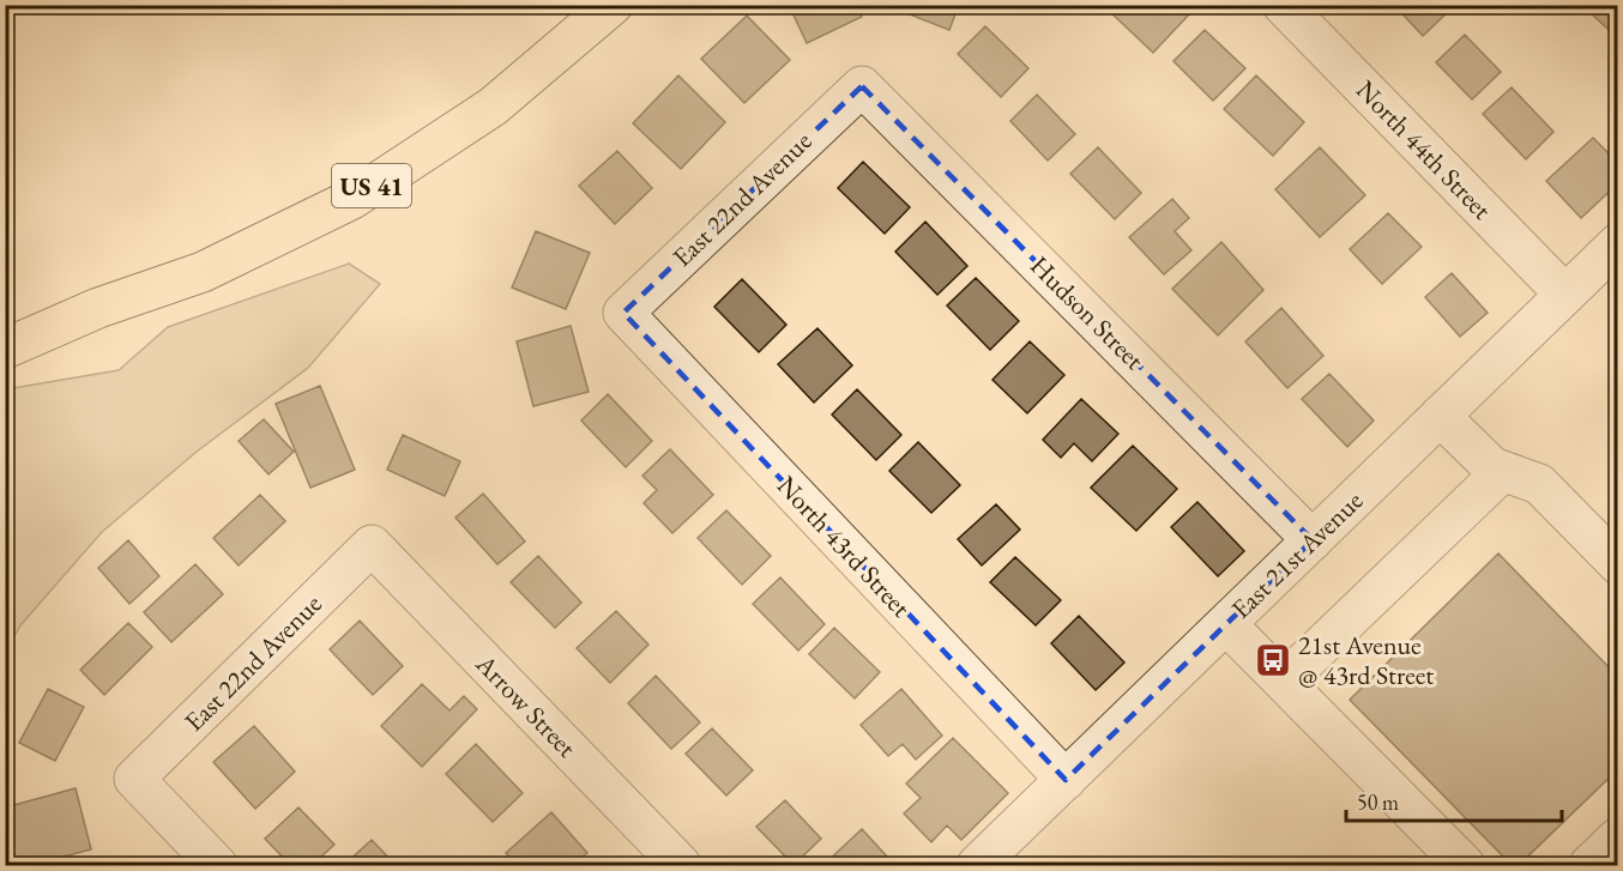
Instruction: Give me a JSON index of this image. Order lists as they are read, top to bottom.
{
  "streets": {
    "main road": ["US 41"],
    "street": [
      "North 44th Street",
      "East 22nd Avenue",
      "Hudson Street",
      "North 43rd Street",
      "East 21st Avenue",
      "Arrow Street"
    ]
  },
  "crossings": [
    ["North 44th Street", "East 21st Avenue"],
    ["East 22nd Avenue", "Hudson Street"],
    ["East 22nd Avenue", "North 43rd Street"],
    ["East 22nd Avenue", "Arrow Street"],
    ["Hudson Street", "East 21st Avenue"],
    ["North 43rd Street", "East 21st Avenue"]
  ],
  "places": {
    "bus stop": ["21st Avenue @ 43rd Street"]
  },
  "scale_bar": "50 m"
}
